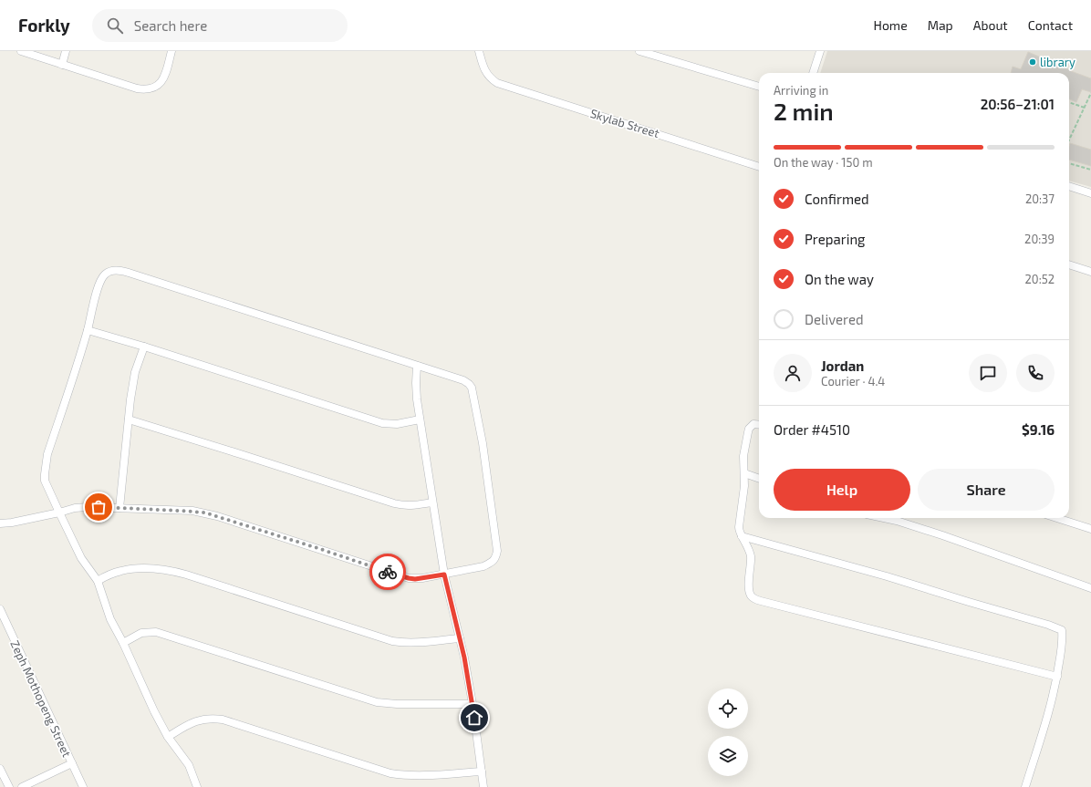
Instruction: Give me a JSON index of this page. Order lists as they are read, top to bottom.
{
  "streets": {
    "street": ["Skylab Street", "Zeph Mothopeng Street"]
  },
  "places": ["library"],
  "page": {
    "header": "Forkly",
    "search": "Search here",
    "nav": [
      "Home",
      "Map",
      "About",
      "Contact"
    ],
    "heading": ["2 min", "Arriving in", "20:56–21:01"],
    "panel": [
      "Jordan",
      "Courier · 4.4",
      "Order #4510",
      "$9.16"
    ],
    "bar": "On the way · 150 m",
    "list": [
      ["Confirmed", "20:37"],
      ["Preparing", "20:39"],
      ["On the way", "20:52"],
      "Delivered"
    ],
    "buttons": ["Help", "Share"]
  }
}
